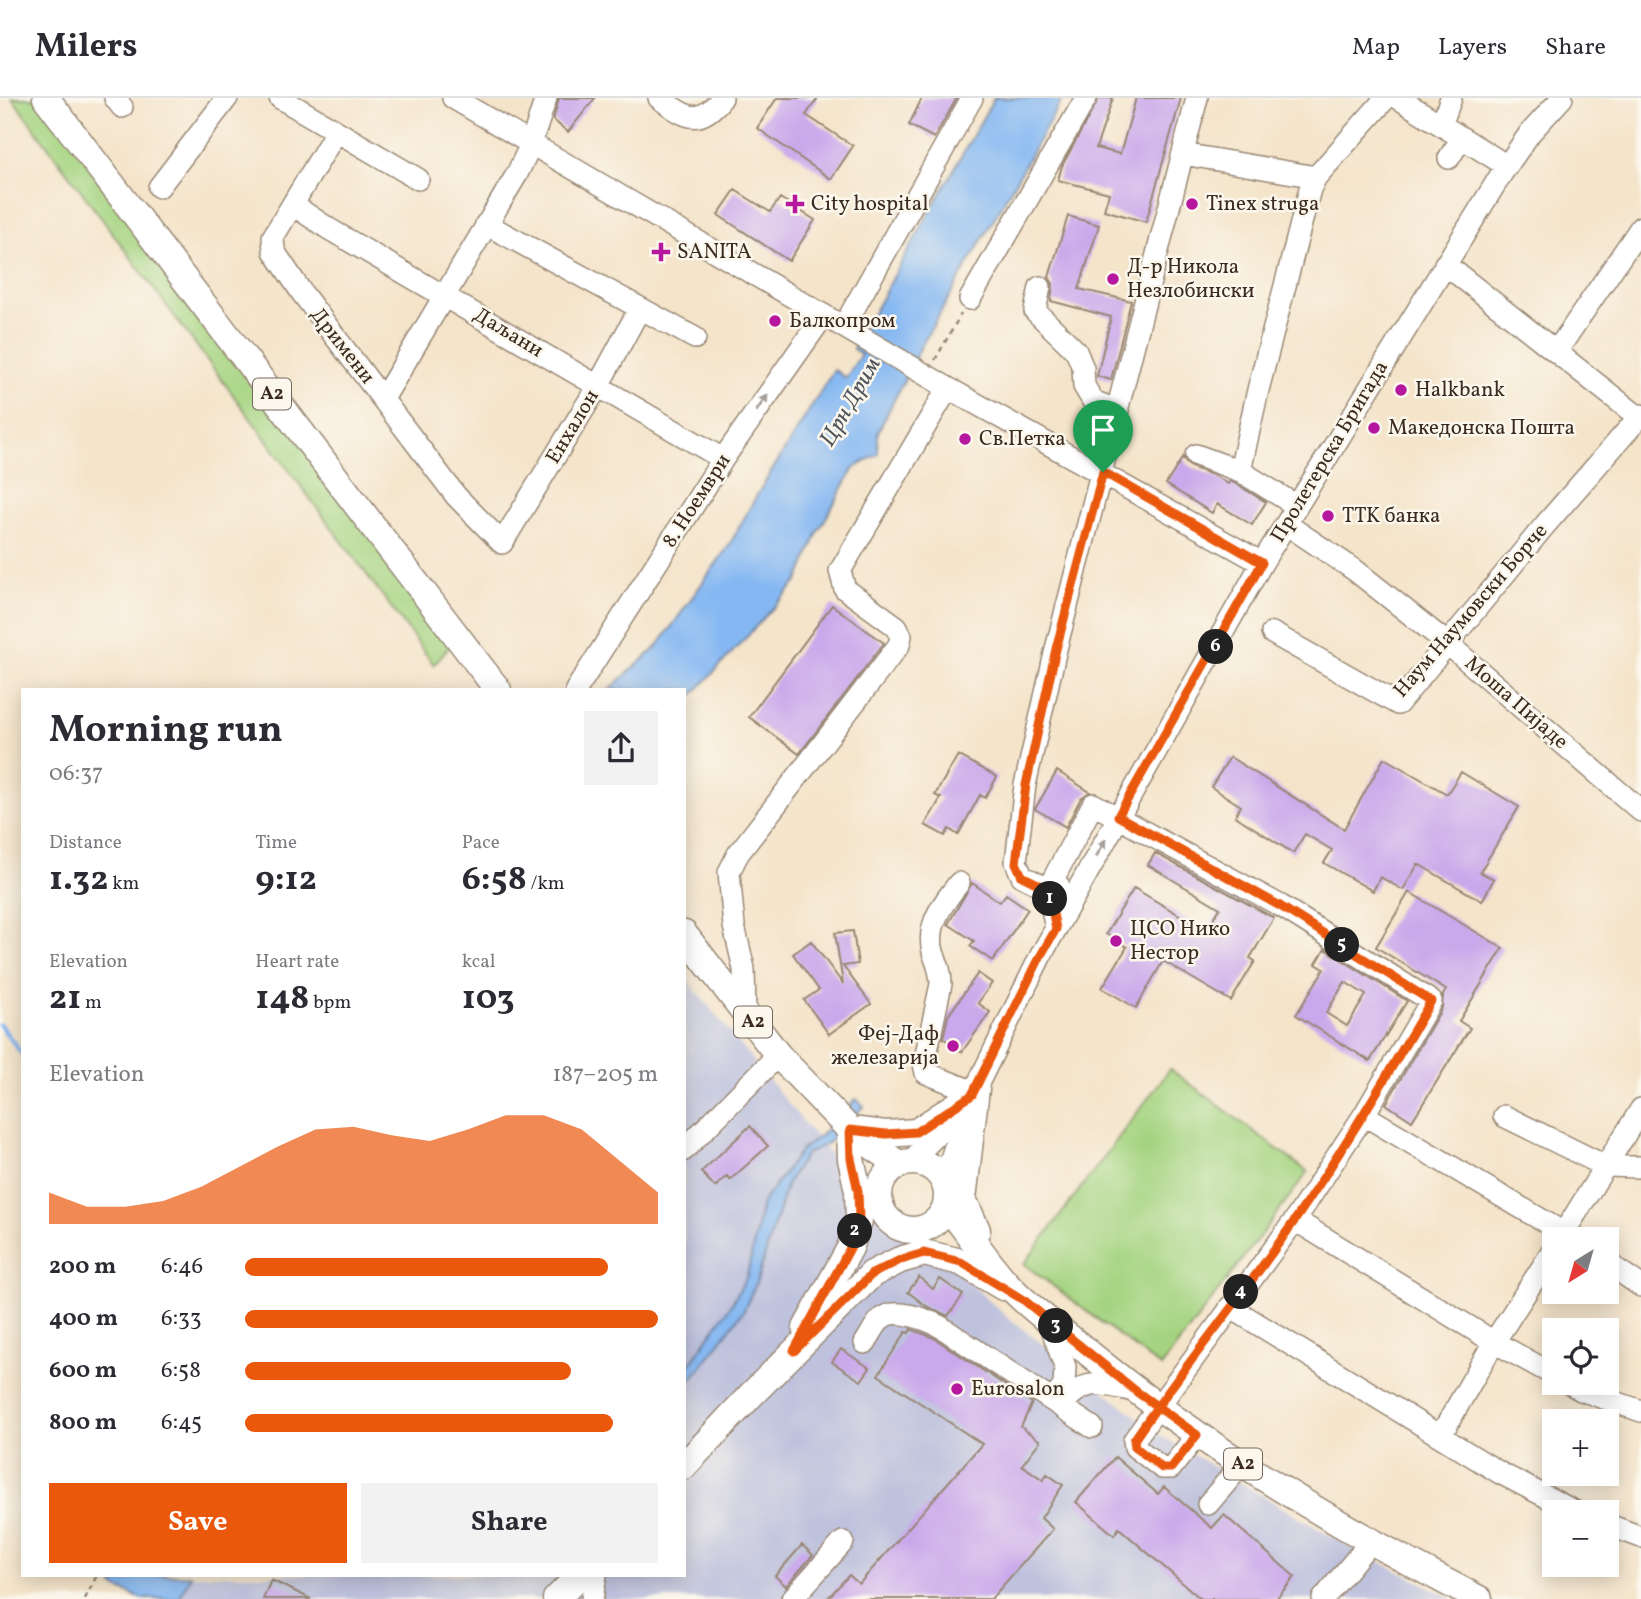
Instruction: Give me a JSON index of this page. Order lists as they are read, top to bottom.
{
  "streets": {
    "main road": ["A2"],
    "street": [
      "Даљани",
      "Дримени",
      "Енхалон",
      "Пролетерска Бригада",
      "8. Ноември",
      "Наум Наумовски Борче",
      "Моша Пијаде"
    ]
  },
  "crossings": [
    ["Даљани", "Дримени"],
    ["Даљани", "Енхалон"],
    ["Даљани", "8. Ноември"],
    ["Дримени", "Енхалон"],
    ["Пролетерска Бригада", "Моша Пијаде"],
    ["Наум Наумовски Борче", "Моша Пијаде"]
  ],
  "one_way": ["8. Ноември"],
  "water": ["Црн Дрим"],
  "places": {
    "health": ["City hospital", "SANITA"],
    "other": [
      "Tinex struga",
      "Д-р Никола Незлобински",
      "Балкопром",
      "Halkbank",
      "Македонска Пошта",
      "Св.Петка",
      "TTK банка",
      "ЦСО Нико Нестор",
      "Феј-Даф железарија",
      "Eurosalon"
    ]
  },
  "north": "bottom left",
  "page": {
    "header": "Milers",
    "nav": ["Map", "Layers", "Share"],
    "pins": [
      "6",
      "1",
      "5",
      "2",
      "4",
      "3"
    ],
    "heading": ["Morning run", "06:37"],
    "stats": [
      ["Distance", "1.32 km"],
      ["Time", "9:12"],
      ["Pace", "6:58 /km"],
      ["Elevation", "21 m"],
      ["Heart rate", "148 bpm"],
      ["kcal", "103"]
    ],
    "chart": ["Elevation", "187–205 m"],
    "map_buttons": ["+", "−"],
    "list": [
      {
        "name": "200 m",
        "note": "6:46"
      },
      {
        "name": "400 m",
        "note": "6:33"
      },
      {
        "name": "600 m",
        "note": "6:58"
      },
      {
        "name": "800 m",
        "note": "6:45"
      }
    ],
    "buttons": ["Save", "Share"]
  }
}
